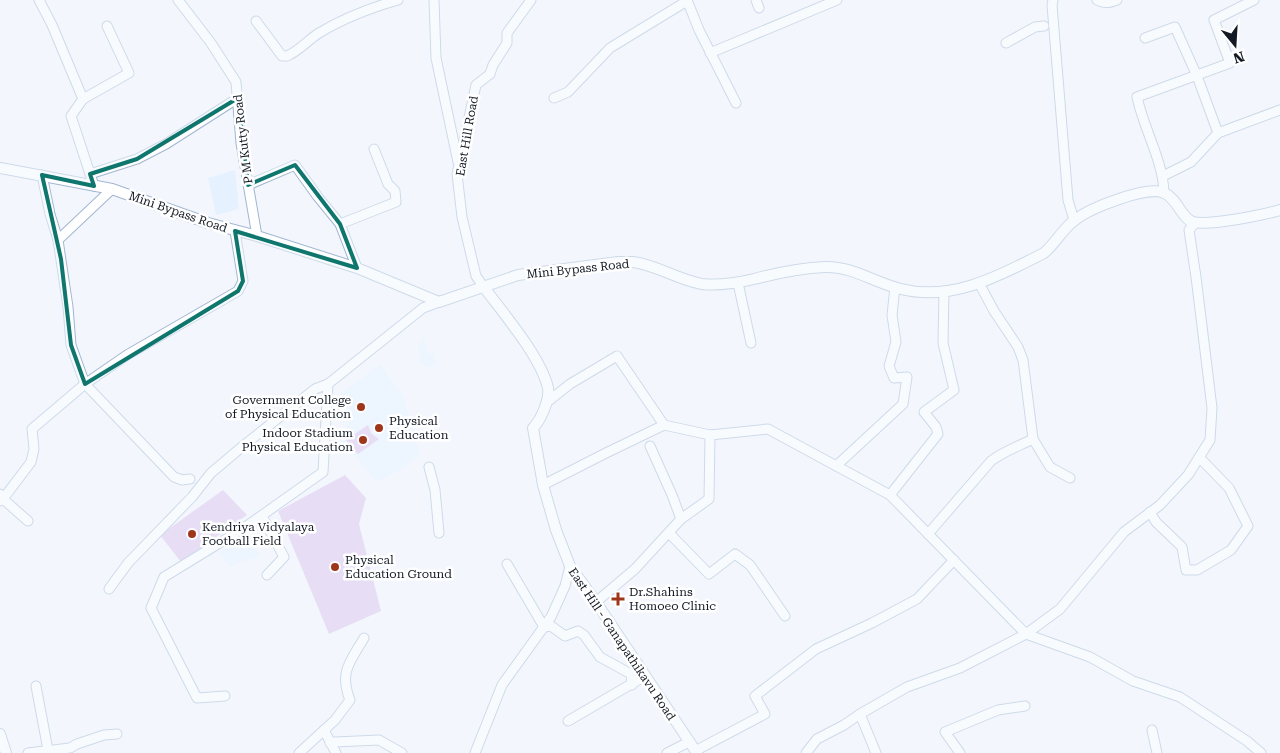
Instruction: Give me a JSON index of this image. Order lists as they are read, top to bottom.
{
  "streets": {
    "main road": ["Mini Bypass Road", "East Hill - Ganapathikavu Road"],
    "street": ["East Hill Road", "P M Kutty Road"]
  },
  "crossings": [
    ["East Hill Road", "Mini Bypass Road"],
    ["East Hill Road", "East Hill - Ganapathikavu Road"],
    ["P M Kutty Road", "Mini Bypass Road"],
    ["Mini Bypass Road", "East Hill - Ganapathikavu Road"]
  ],
  "places": {
    "other": [
      "Government College of Physical Education",
      "Physical Education",
      "Indoor Stadium Physical Education",
      "Kendriya Vidyalaya Football Field",
      "Physical Education Ground"
    ],
    "health": ["Dr.Shahins Homoeo Clinic"]
  },
  "north": "bottom"
}
